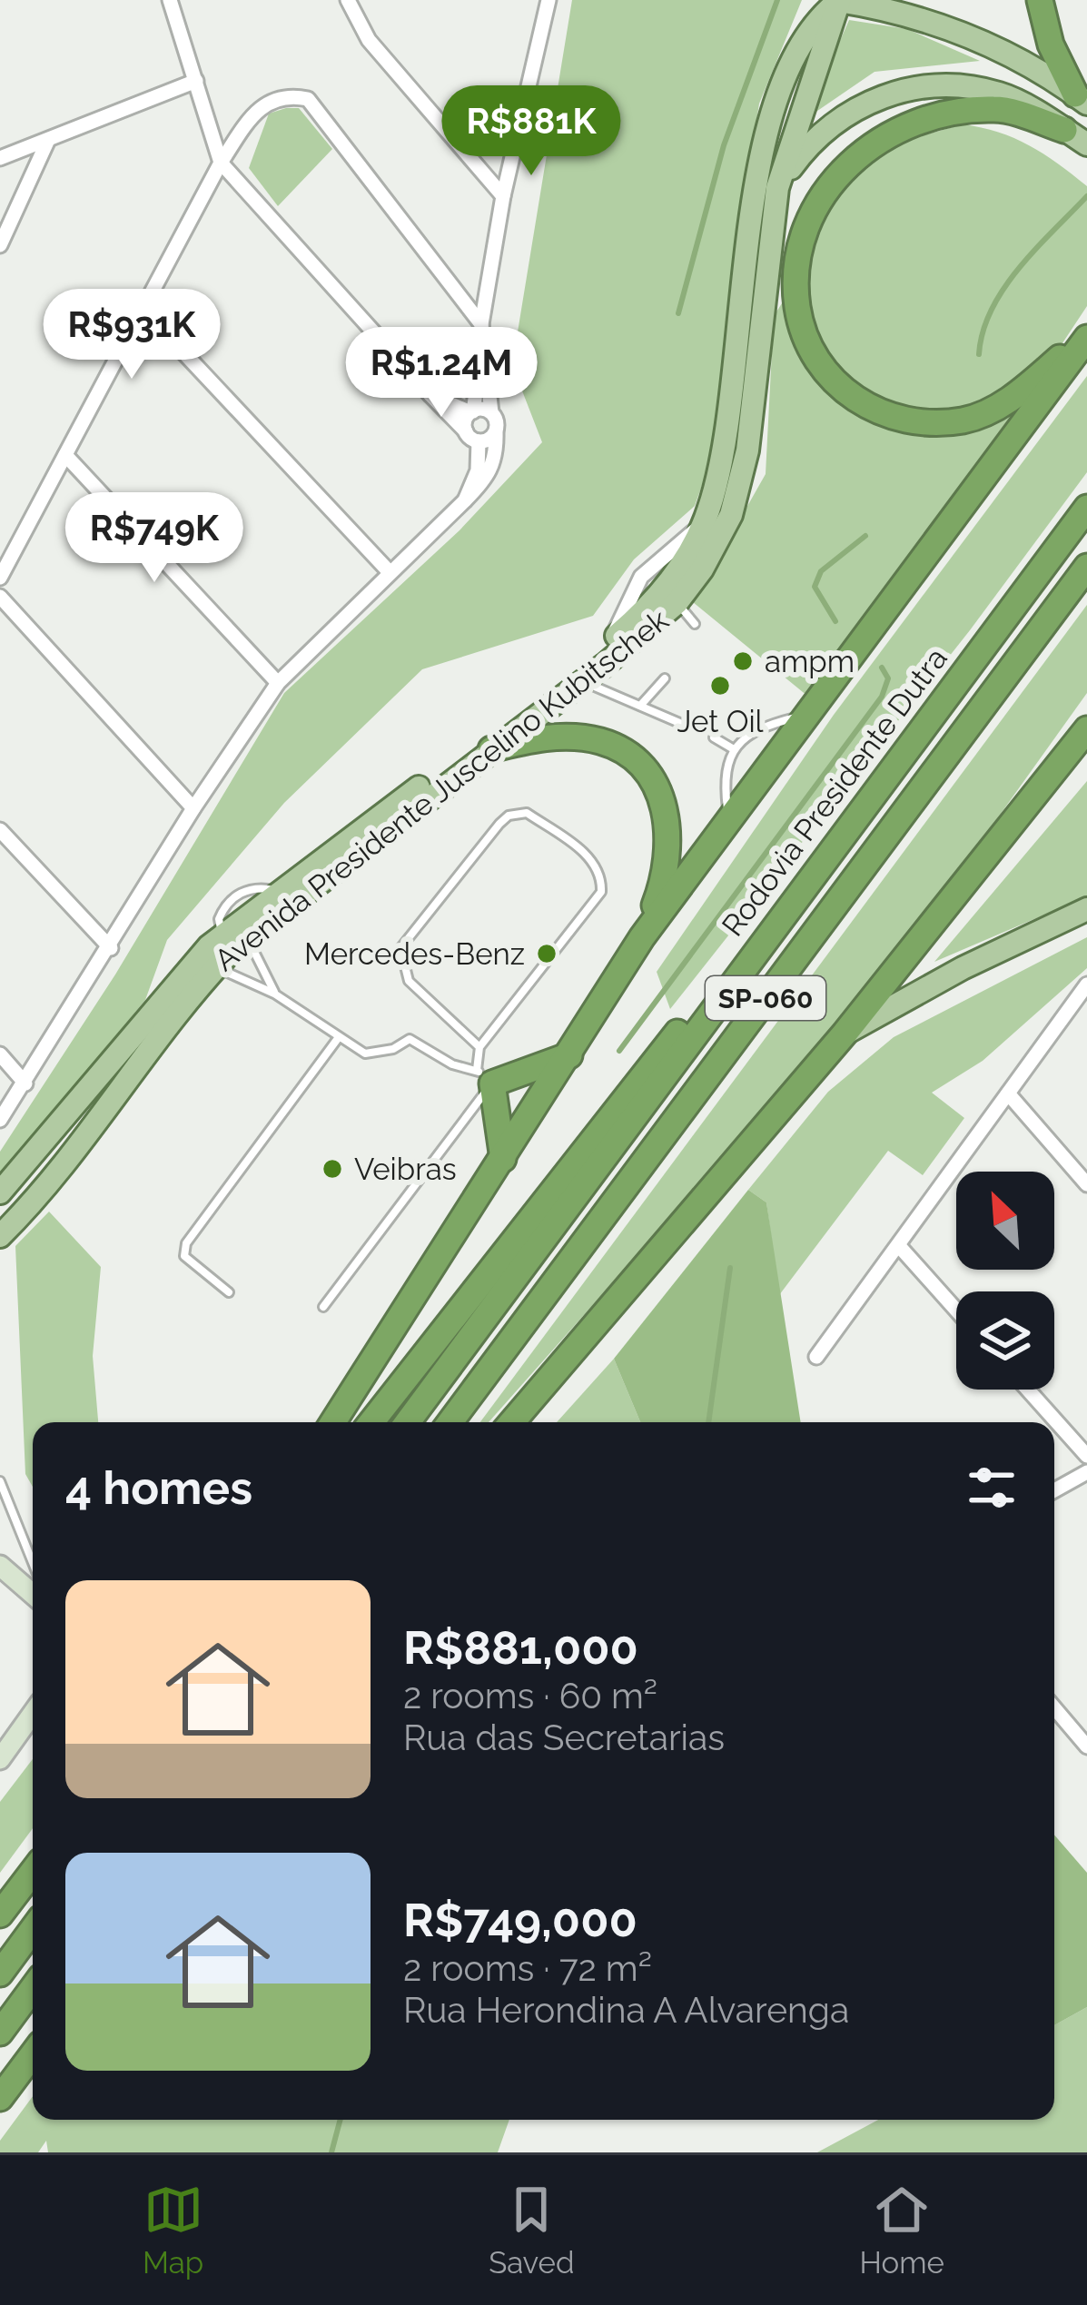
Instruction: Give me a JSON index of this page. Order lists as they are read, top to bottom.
{
  "streets": {
    "highway": ["Rodovia Presidente Dutra", "SP-060"],
    "main road": ["Avenida Presidente Juscelino Kubitschek"]
  },
  "places": [
    "ampm",
    "Jet Oil",
    "Mercedes-Benz",
    "Veibras"
  ],
  "north": "top left",
  "page": {
    "price": [
      "R$881K",
      "R$931K",
      "R$1.24M",
      "R$749K"
    ],
    "heading": "4 homes",
    "list": [
      {
        "name": "R$881,000",
        "note": "2 rooms · 60 m² · Rua das Secretarias"
      },
      {
        "name": "R$749,000",
        "note": "2 rooms · 72 m² · Rua Herondina A Alvarenga"
      }
    ],
    "tabs": ["Map", "Saved", "Home"]
  }
}
